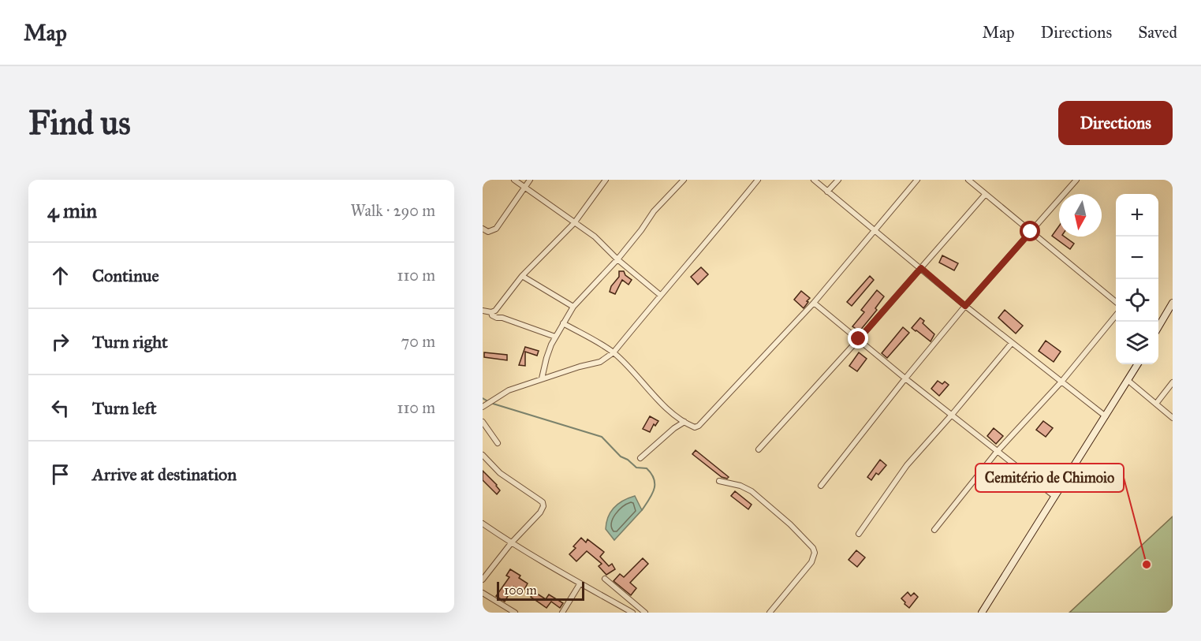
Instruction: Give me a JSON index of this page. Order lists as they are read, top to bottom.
{
  "places": ["Cemitério de Chimoio"],
  "scale_bar": "100 m",
  "north": "bottom",
  "page": {
    "header": "Map",
    "nav": ["Map", "Directions", "Saved"],
    "buttons": "Directions",
    "title": "Find us",
    "heading": ["4 min", "Walk · 290 m"],
    "map_buttons": ["+", "−"],
    "list": [
      ["Continue", "110 m"],
      ["Turn right", "70 m"],
      ["Turn left", "110 m"],
      "Arrive at destination"
    ],
    "scale": "100 m"
  }
}
